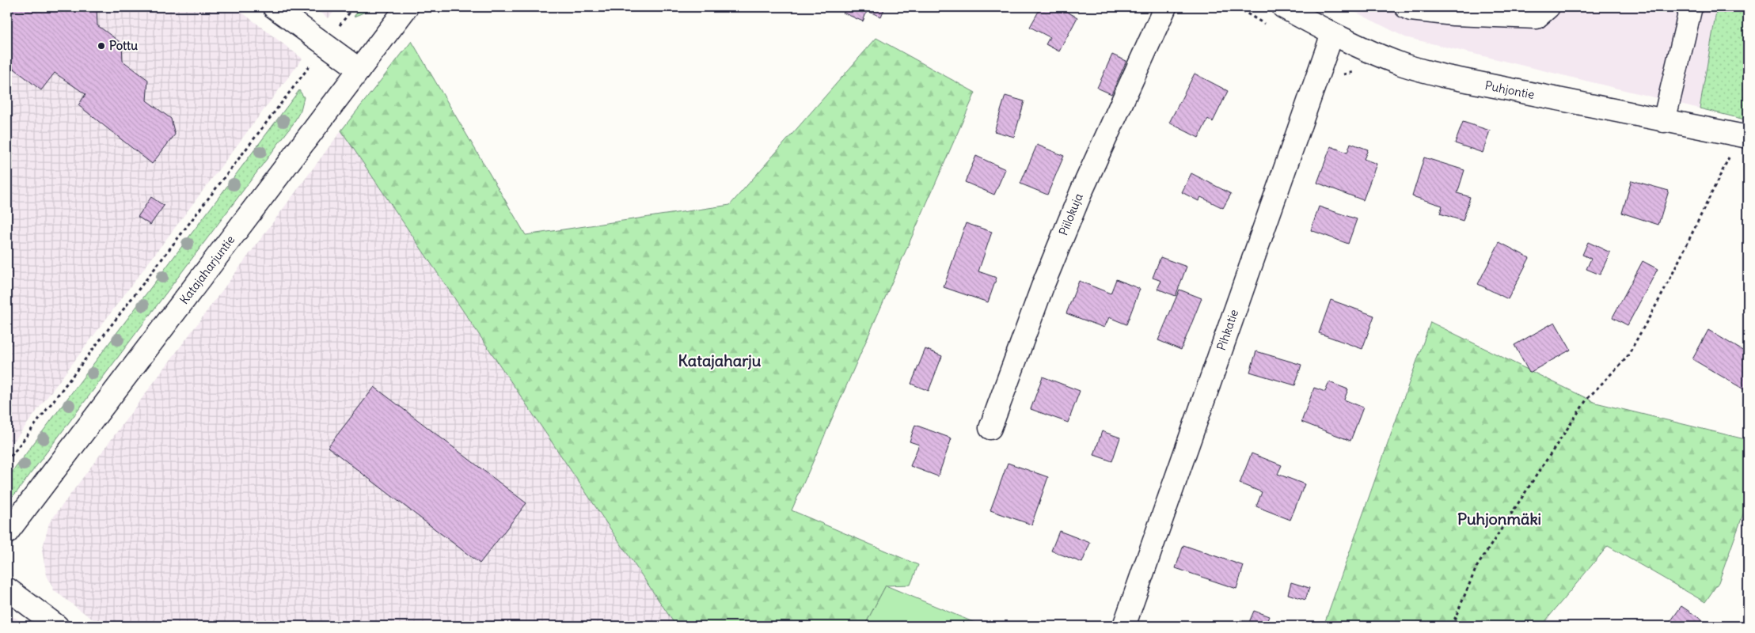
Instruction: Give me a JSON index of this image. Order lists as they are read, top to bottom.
{
  "streets": {
    "street": [
      "Puhjontie",
      "Piilokuja",
      "Katajaharjuntie",
      "Pihkatie"
    ]
  },
  "crossings": [
    ["Puhjontie", "Pihkatie"]
  ],
  "districts": ["Katajaharju", "Puhjonmäki"],
  "places": ["Pottu"]
}
